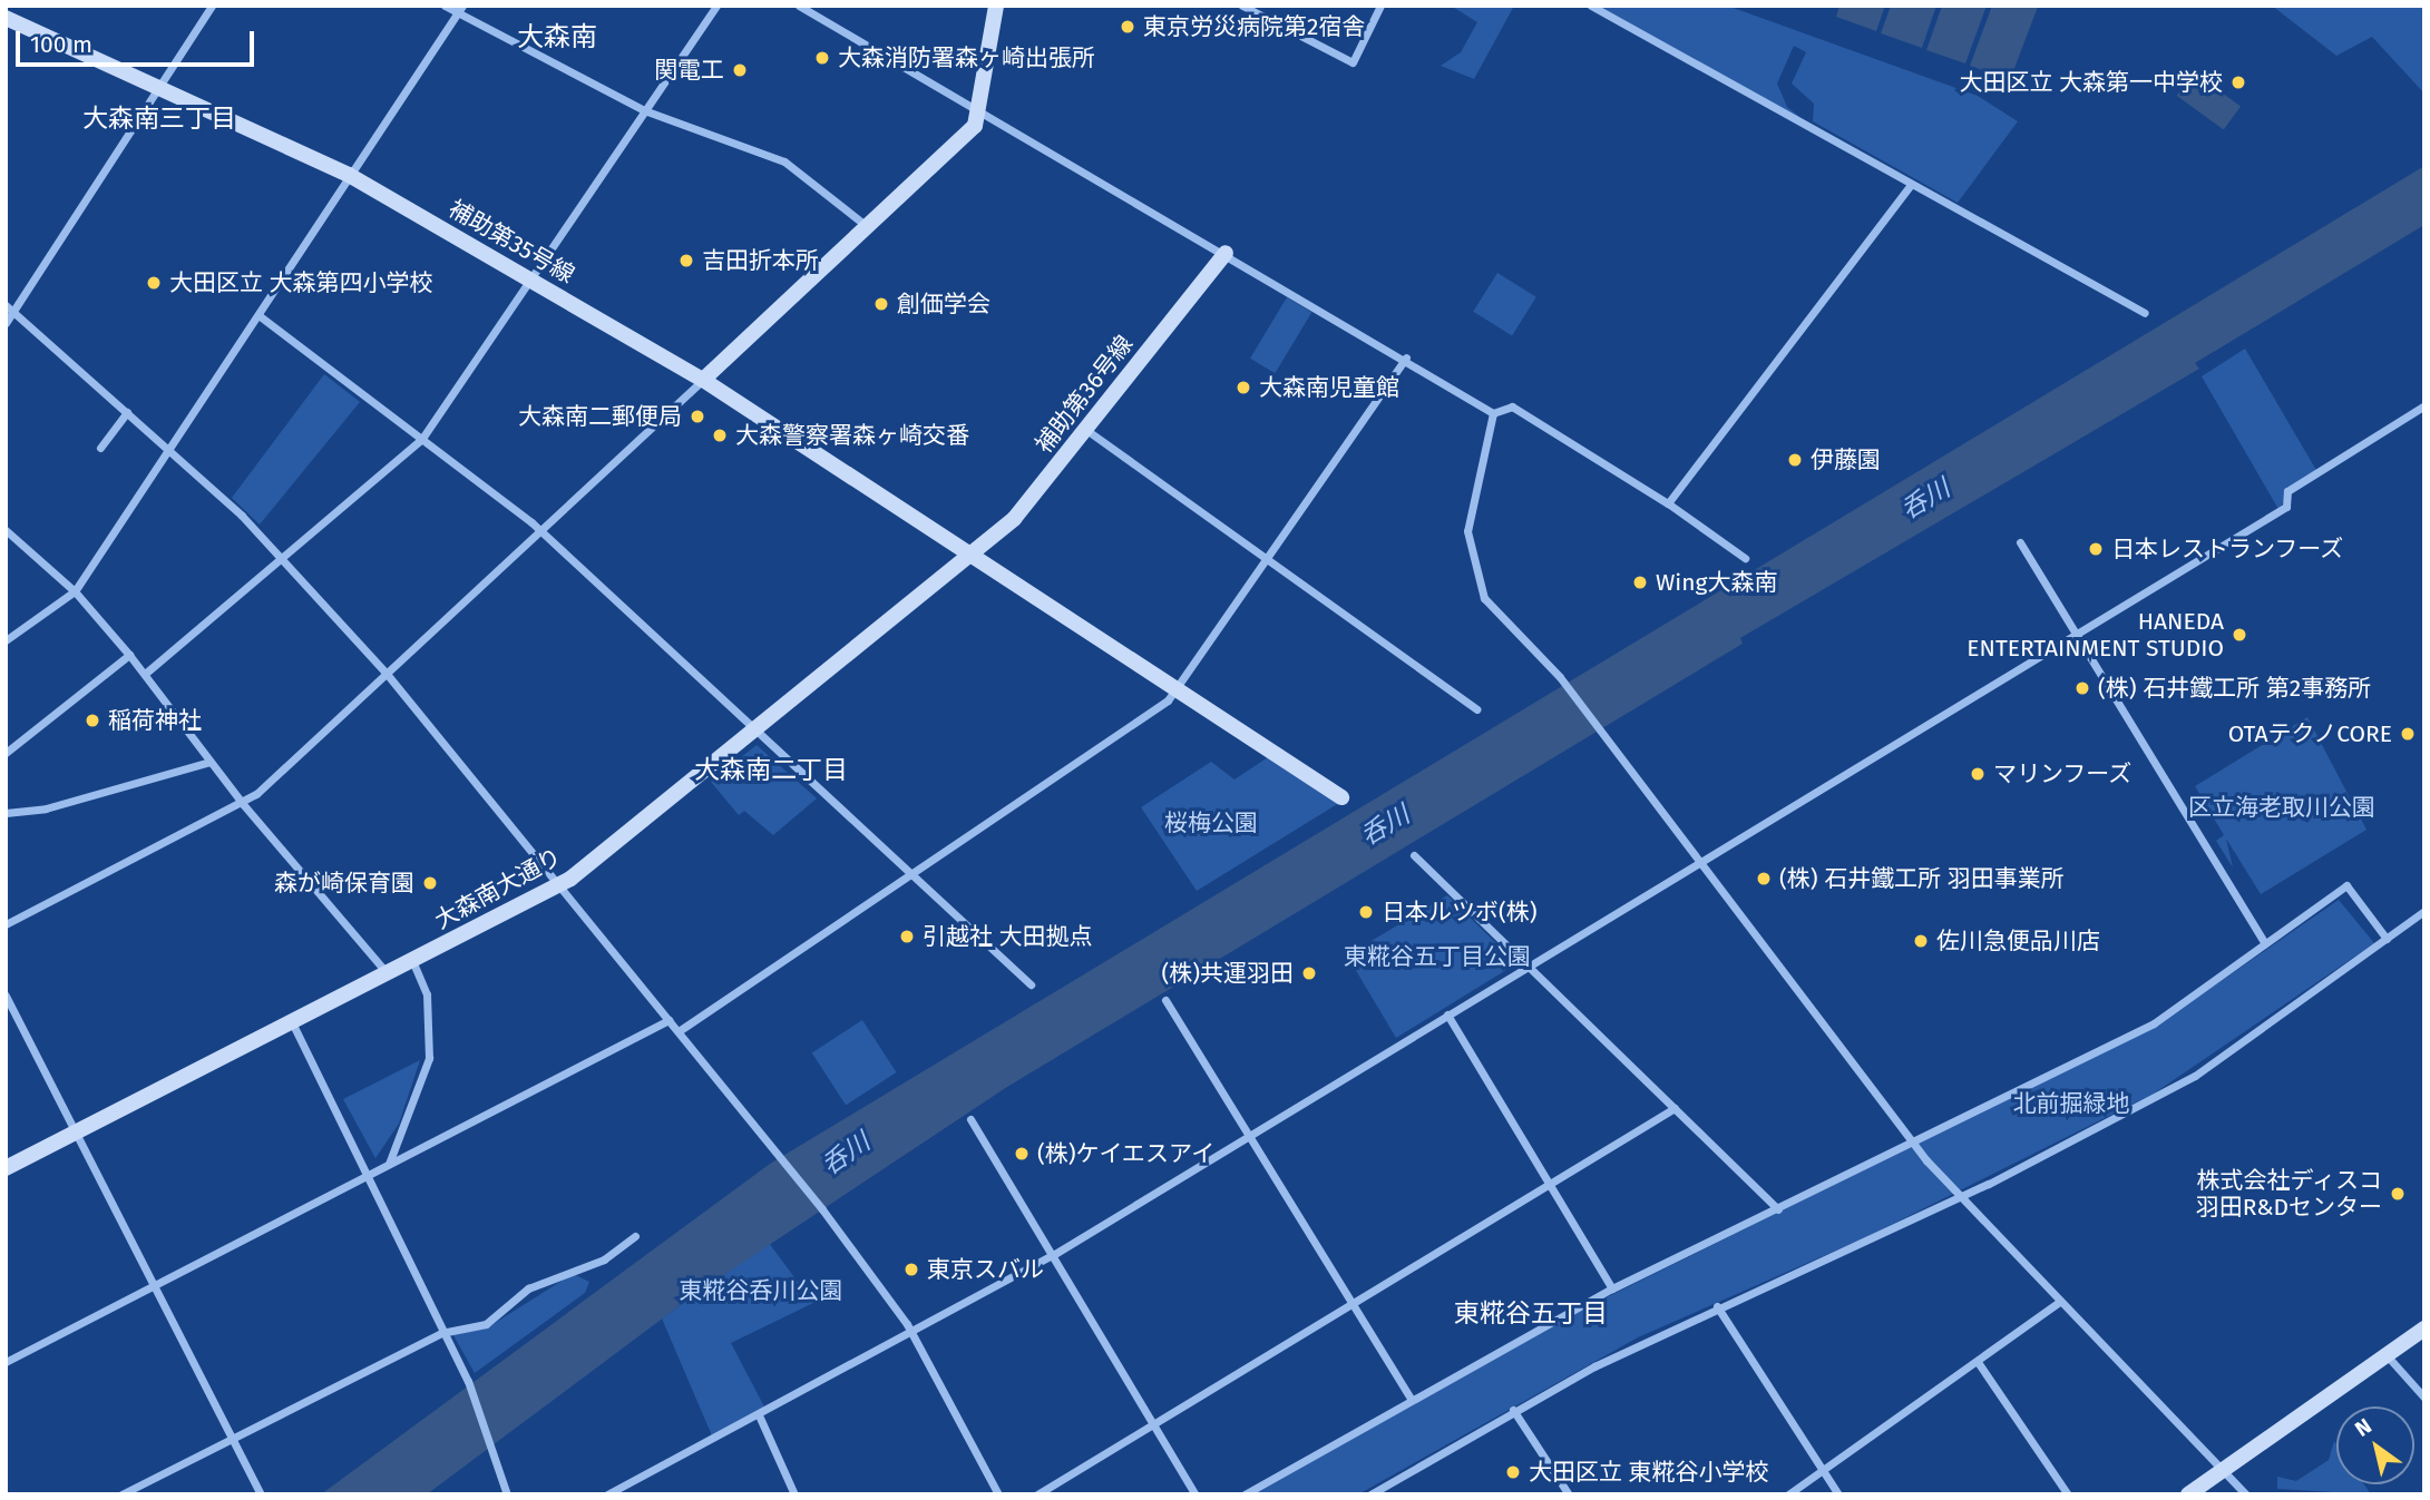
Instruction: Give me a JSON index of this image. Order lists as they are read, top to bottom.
{
  "streets": {
    "street": ["補助第35号線", "補助第36号線", "大森南大通り"]
  },
  "crossings": [
    ["補助第35号線", "補助第36号線"],
    ["補助第35号線", "大森南大通り"],
    ["補助第36号線", "大森南大通り"]
  ],
  "districts": [
    "大森南",
    "大森南三丁目",
    "大森南二丁目",
    "東糀谷五丁目"
  ],
  "water": ["呑川"],
  "parks": [
    "区立海老取川公園",
    "桜梅公園",
    "東糀谷五丁目公園",
    "北前掘緑地",
    "東糀谷呑川公園"
  ],
  "places": [
    "東京労災病院第2宿舎",
    "大森消防署森ヶ崎出張所",
    "関電工",
    "大田区立 大森第一中学校",
    "吉田折本所",
    "大田区立 大森第四小学校",
    "創価学会",
    "大森南児童館",
    "大森南二郵便局",
    "大森警察署森ヶ崎交番",
    "伊藤園",
    "日本レストランフーズ",
    "Wing大森南",
    "HANEDA ENTERTAINMENT STUDIO",
    "(株) 石井鐵工所 第2事務所",
    "稲荷神社",
    "OTAテクノCORE",
    "マリンフーズ",
    "(株) 石井鐵工所 羽田事業所",
    "森が崎保育園",
    "日本ルツボ(株)",
    "引越社 大田拠点",
    "佐川急便品川店",
    "(株)共運羽田",
    "(株)ケイエスアイ",
    "株式会社ディスコ 羽田R&Dセンター",
    "東京スバル",
    "大田区立 東糀谷小学校"
  ],
  "scale_bar": "100 m",
  "north": "top left"
}
